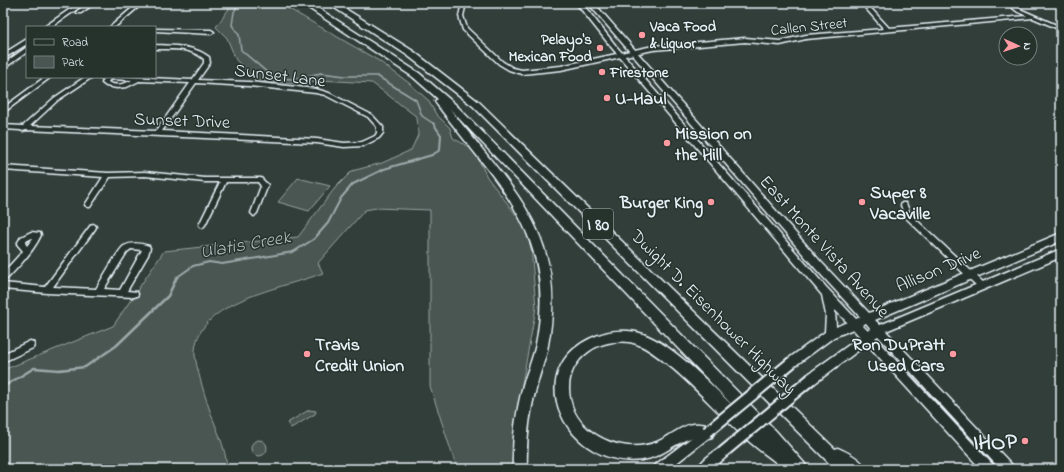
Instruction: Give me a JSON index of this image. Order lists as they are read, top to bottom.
{
  "streets": {
    "highway": ["I 80", "Dwight D. Eisenhower Highway"],
    "main road": ["East Monte Vista Avenue", "Allison Drive"],
    "street": ["Callen Street", "Sunset Lane", "Sunset Drive"]
  },
  "crossings": [
    ["Callen Street", "East Monte Vista Avenue"],
    ["Sunset Lane", "Sunset Drive"],
    ["East Monte Vista Avenue", "Allison Drive"]
  ],
  "water": ["Ulatis Creek"],
  "places": [
    "Vaca Food & Liquor",
    "Pelayo's Mexican Food",
    "Firestone",
    "U-Haul",
    "Mission on the Hill",
    "Burger King",
    "Super 8 Vacaville",
    "Travis Credit Union",
    "Ron DuPratt Used Cars",
    "IHOP"
  ],
  "legend": ["Road", "Park"],
  "north": "right"
}
